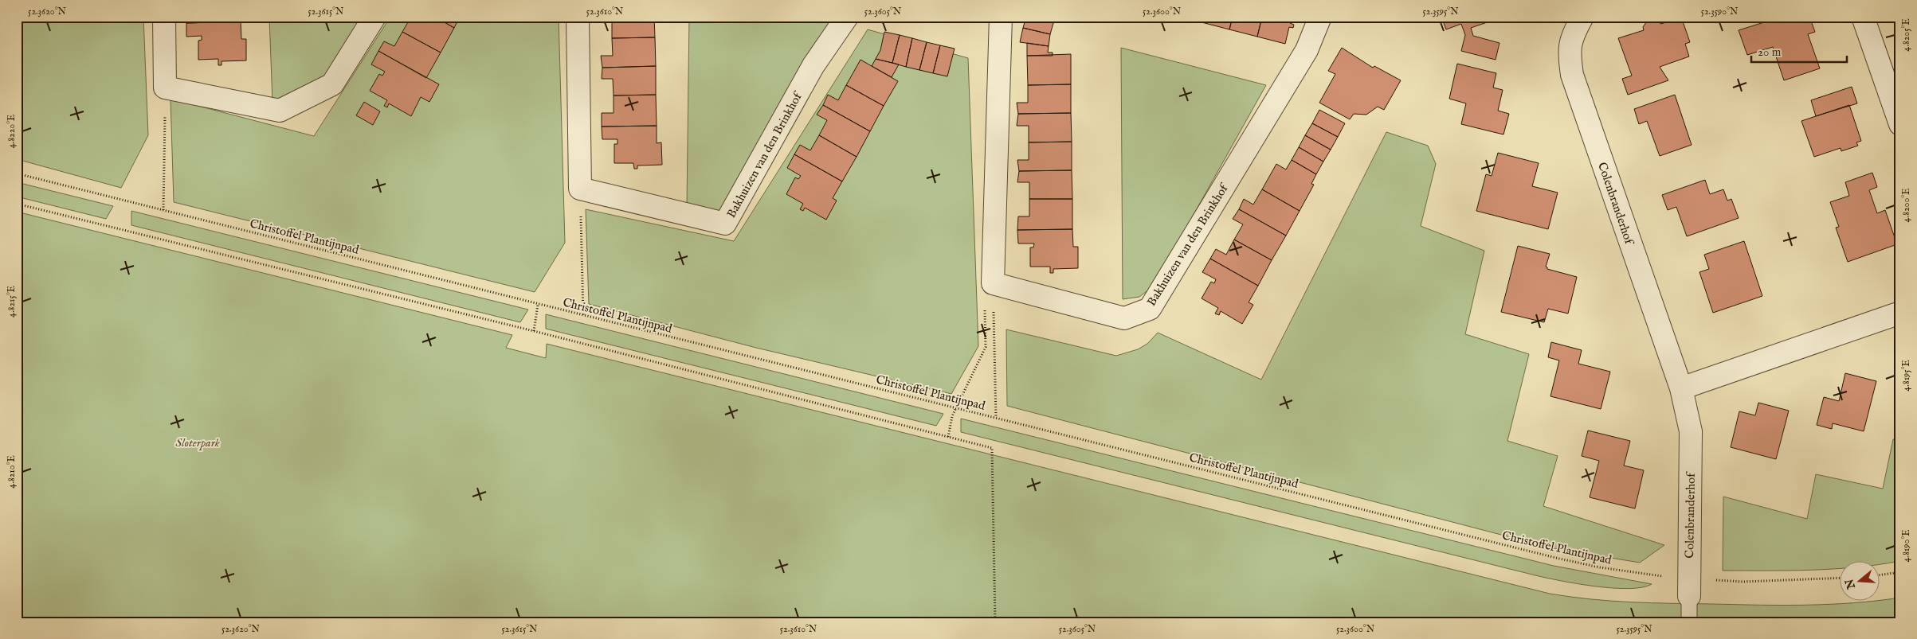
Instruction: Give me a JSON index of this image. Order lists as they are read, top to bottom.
{
  "streets": {
    "street": ["Bakhuizen van den Brinkhof", "Colenbranderhof"],
    "path": ["Christoffel Plantijnpad"]
  },
  "crossings": [
    ["Colenbranderhof", "Christoffel Plantijnpad"]
  ],
  "parks": ["Sloterpark"],
  "scale_bar": "20 m",
  "north": "left",
  "coordinates": [
    "52.3620°N",
    "52.3615°N",
    "52.3610°N",
    "52.3605°N",
    "52.3600°N",
    "52.3595°N",
    "52.3590°N",
    "4.8205°E",
    "4.8220°E",
    "4.8200°E",
    "4.8215°E",
    "4.8195°E",
    "4.8210°E",
    "4.8190°E"
  ]
}
